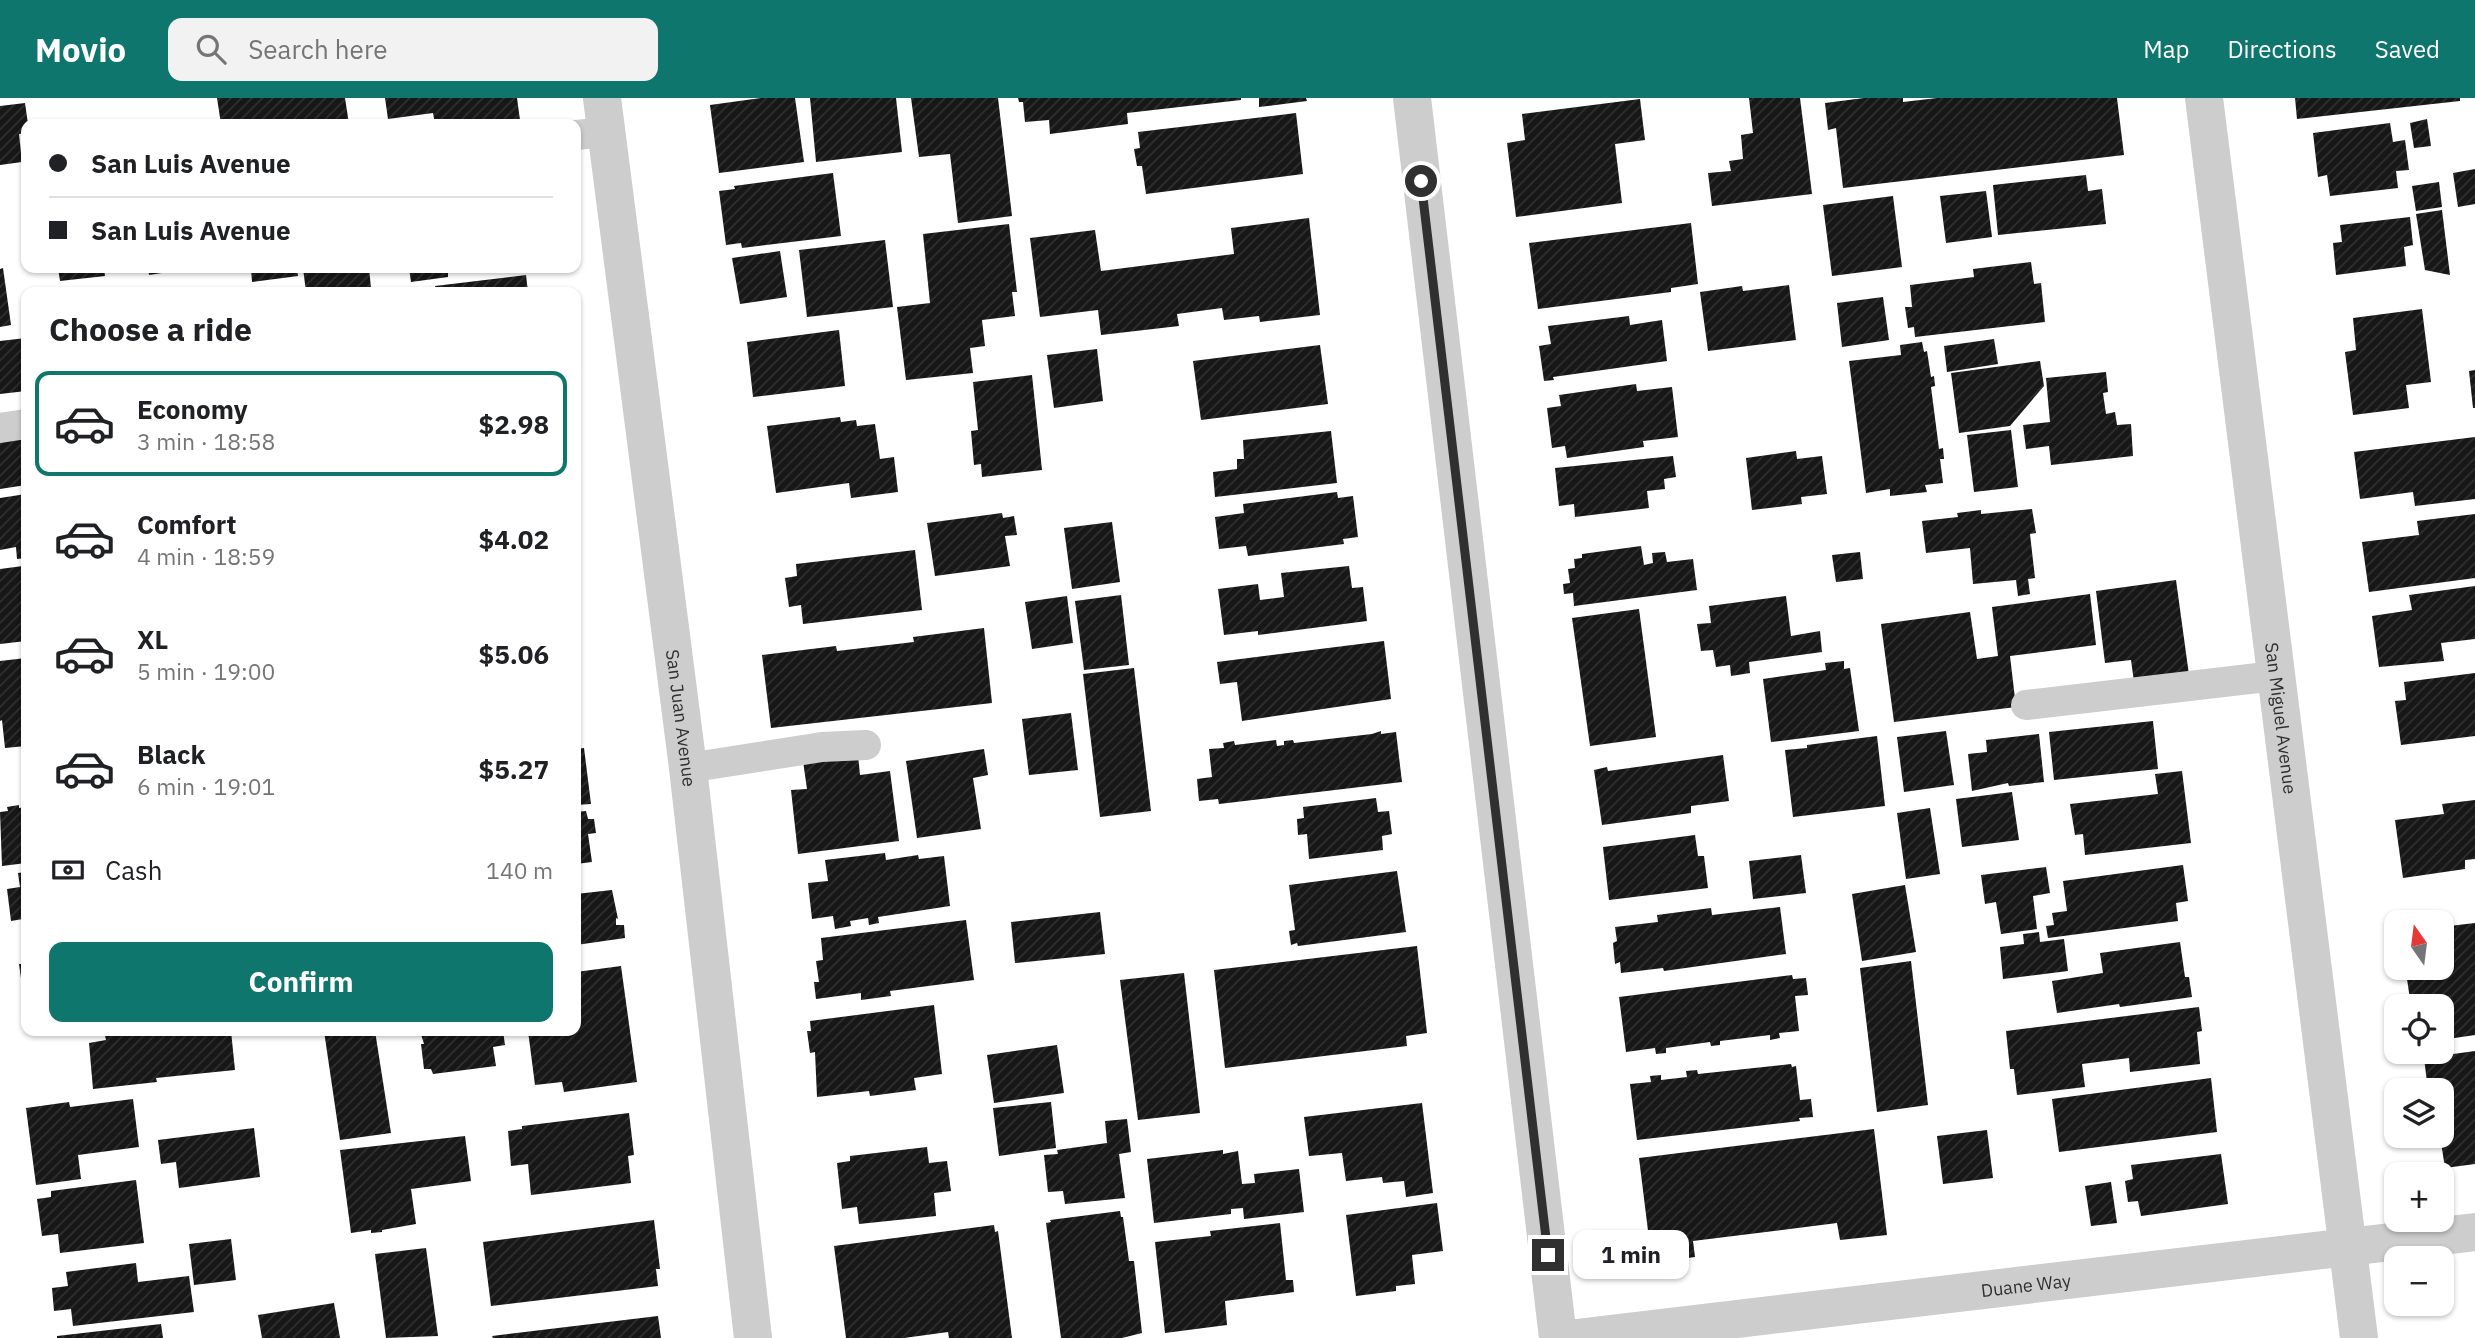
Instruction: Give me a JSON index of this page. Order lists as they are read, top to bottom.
{
  "streets": {
    "street": ["San Juan Avenue", "San Miguel Avenue", "Duane Way"]
  },
  "crossings": [
    ["San Miguel Avenue", "Duane Way"]
  ],
  "north": "top",
  "page": {
    "header": "Movio",
    "search": "Search here",
    "nav": ["Map", "Directions", "Saved"],
    "banner": ["San Luis Avenue", "San Luis Avenue"],
    "heading": "Choose a ride",
    "list": [
      {
        "name": "Economy",
        "note": "3 min · 18:58",
        "value": "$2.98"
      },
      {
        "name": "Comfort",
        "note": "4 min · 18:59",
        "value": "$4.02"
      },
      {
        "name": "XL",
        "note": "5 min · 19:00",
        "value": "$5.06"
      },
      {
        "name": "Black",
        "note": "6 min · 19:01",
        "value": "$5.27"
      }
    ],
    "pay": ["Cash", "140 m"],
    "map_buttons": ["+", "−"],
    "buttons": "Confirm",
    "bubble": "1 min"
  }
}
